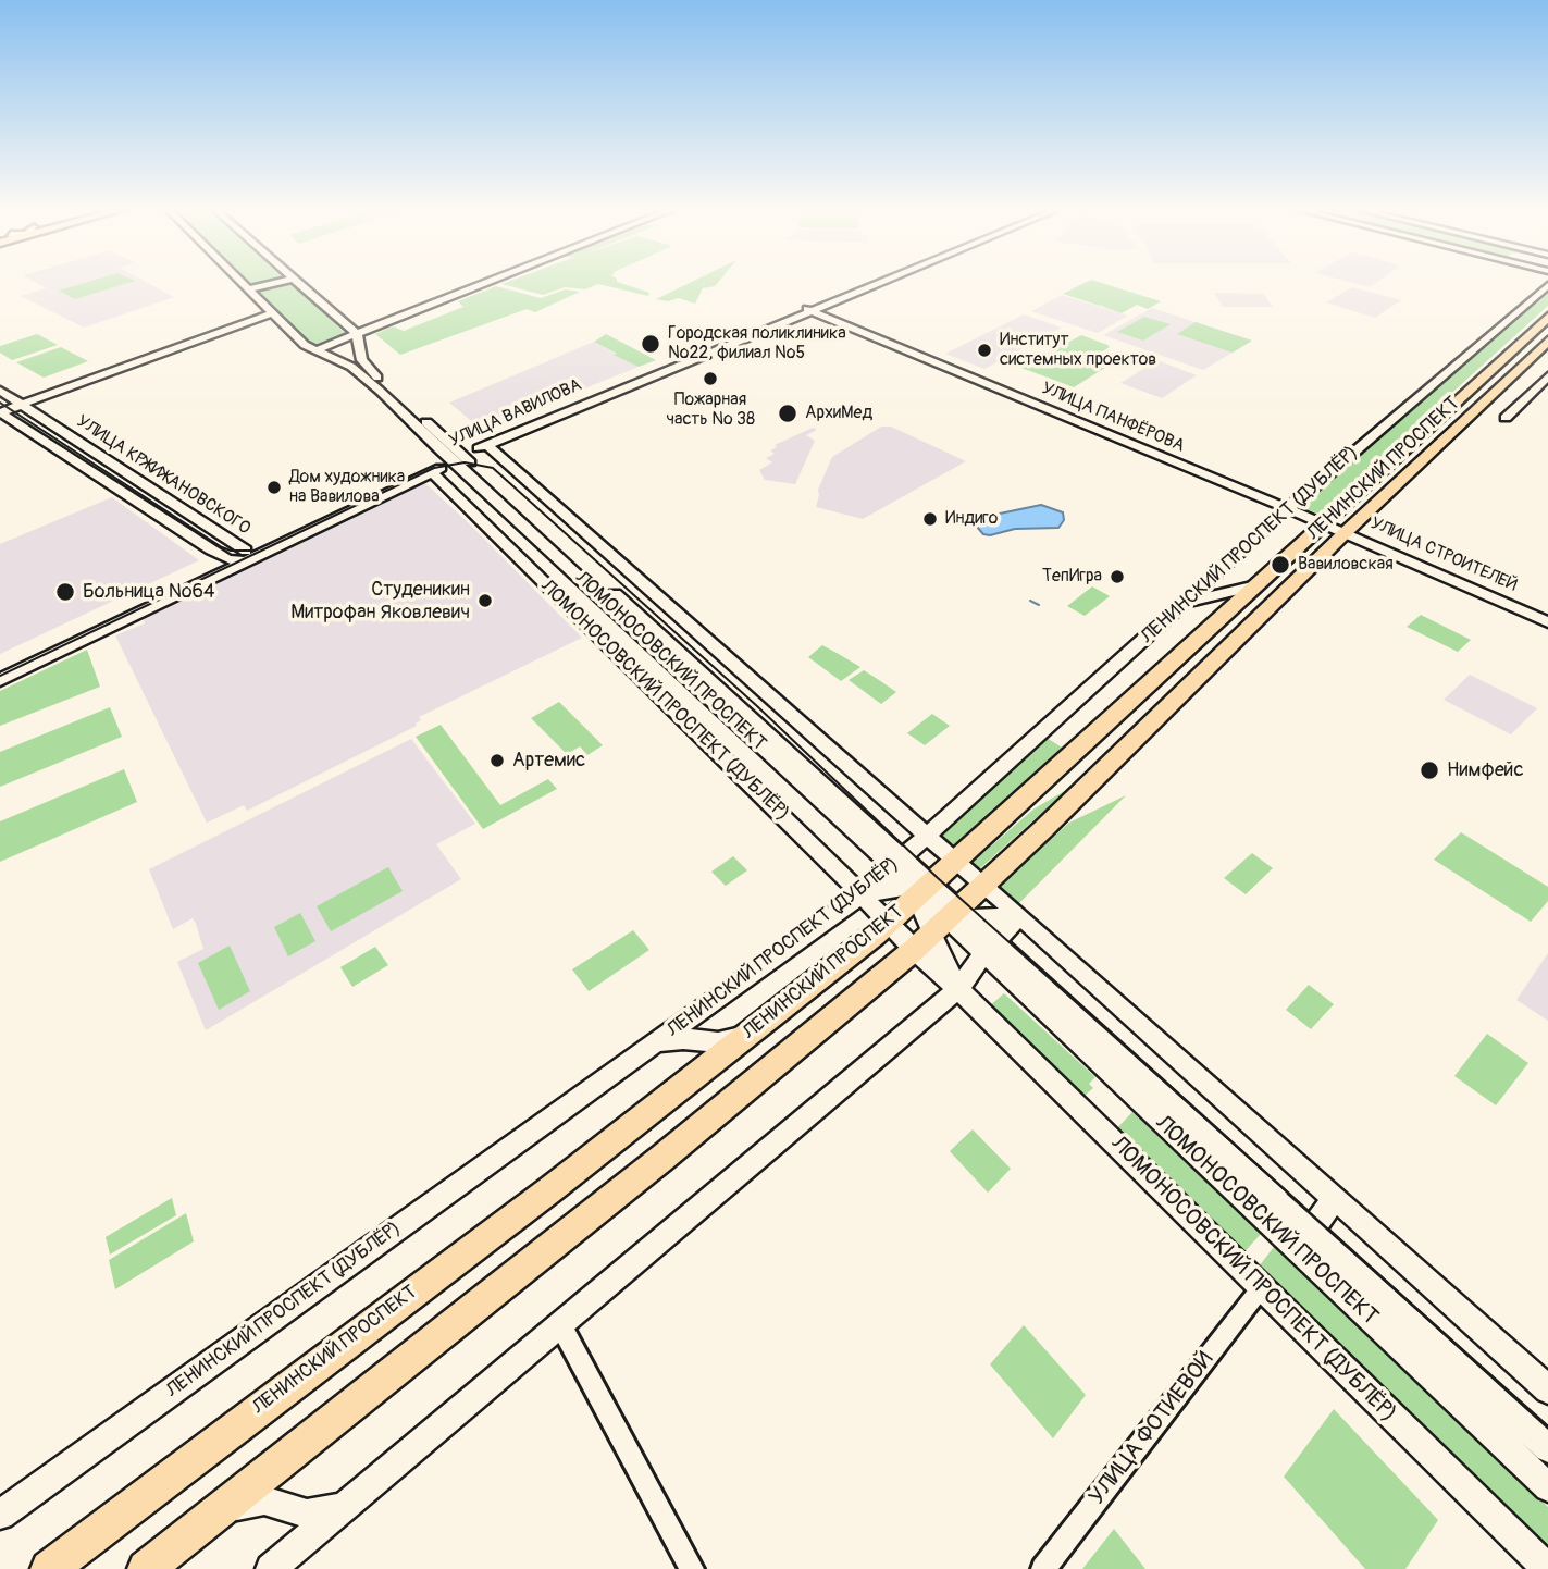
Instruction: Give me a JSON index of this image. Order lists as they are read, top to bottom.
{
  "streets": {
    "main road": ["ЛЕНИНСКИЙ ПРОСПЕКТ"],
    "street": [
      "УЛИЦА ВАВИЛОВА",
      "УЛИЦА ПАНФЁРОВА",
      "УЛИЦА КРЖИЖАНОВСКОГО",
      "ЛЕНИНСКИЙ ПРОСПЕКТ (ДУБЛЁР)",
      "УЛИЦА СТРОИТЕЛЕЙ",
      "ЛОМОНОСОВСКИЙ ПРОСПЕКТ",
      "ЛОМОНОСОВСКИЙ ПРОСПЕКТ (ДУБЛЁР)",
      "УЛИЦА ФОТИЕВОЙ"
    ]
  },
  "crossings": [
    ["УЛИЦА ВАВИЛОВА", "УЛИЦА ПАНФЁРОВА"],
    ["УЛИЦА ВАВИЛОВА", "УЛИЦА КРЖИЖАНОВСКОГО"],
    ["УЛИЦА ВАВИЛОВА", "ЛОМОНОСОВСКИЙ ПРОСПЕКТ"],
    ["УЛИЦА ВАВИЛОВА", "ЛОМОНОСОВСКИЙ ПРОСПЕКТ (ДУБЛЁР)"],
    ["УЛИЦА ПАНФЁРОВА", "ЛЕНИНСКИЙ ПРОСПЕКТ"],
    ["УЛИЦА ПАНФЁРОВА", "ЛЕНИНСКИЙ ПРОСПЕКТ (ДУБЛЁР)"],
    ["УЛИЦА ПАНФЁРОВА", "УЛИЦА СТРОИТЕЛЕЙ"],
    ["ЛЕНИНСКИЙ ПРОСПЕКТ", "УЛИЦА СТРОИТЕЛЕЙ"],
    ["ЛЕНИНСКИЙ ПРОСПЕКТ", "ЛОМОНОСОВСКИЙ ПРОСПЕКТ (ДУБЛЁР)"],
    ["ЛЕНИНСКИЙ ПРОСПЕКТ (ДУБЛЁР)", "ЛОМОНОСОВСКИЙ ПРОСПЕКТ"],
    ["ЛЕНИНСКИЙ ПРОСПЕКТ (ДУБЛЁР)", "ЛОМОНОСОВСКИЙ ПРОСПЕКТ (ДУБЛЁР)"],
    ["ЛОМОНОСОВСКИЙ ПРОСПЕКТ", "ЛОМОНОСОВСКИЙ ПРОСПЕКТ (ДУБЛЁР)"],
    ["ЛОМОНОСОВСКИЙ ПРОСПЕКТ (ДУБЛЁР)", "УЛИЦА ФОТИЕВОЙ"]
  ],
  "places": [
    "Городская поликлиника №22, филиал №5",
    "Институт системных проектов",
    "Пожарная часть № 38",
    "АрхиМед",
    "Дом художника на Вавилова",
    "Индиго",
    "Вавиловская",
    "ТепИгра",
    "Больница №64",
    "Студеникин Митрофан Яковлевич",
    "Артемис",
    "Нимфейс"
  ]
}
